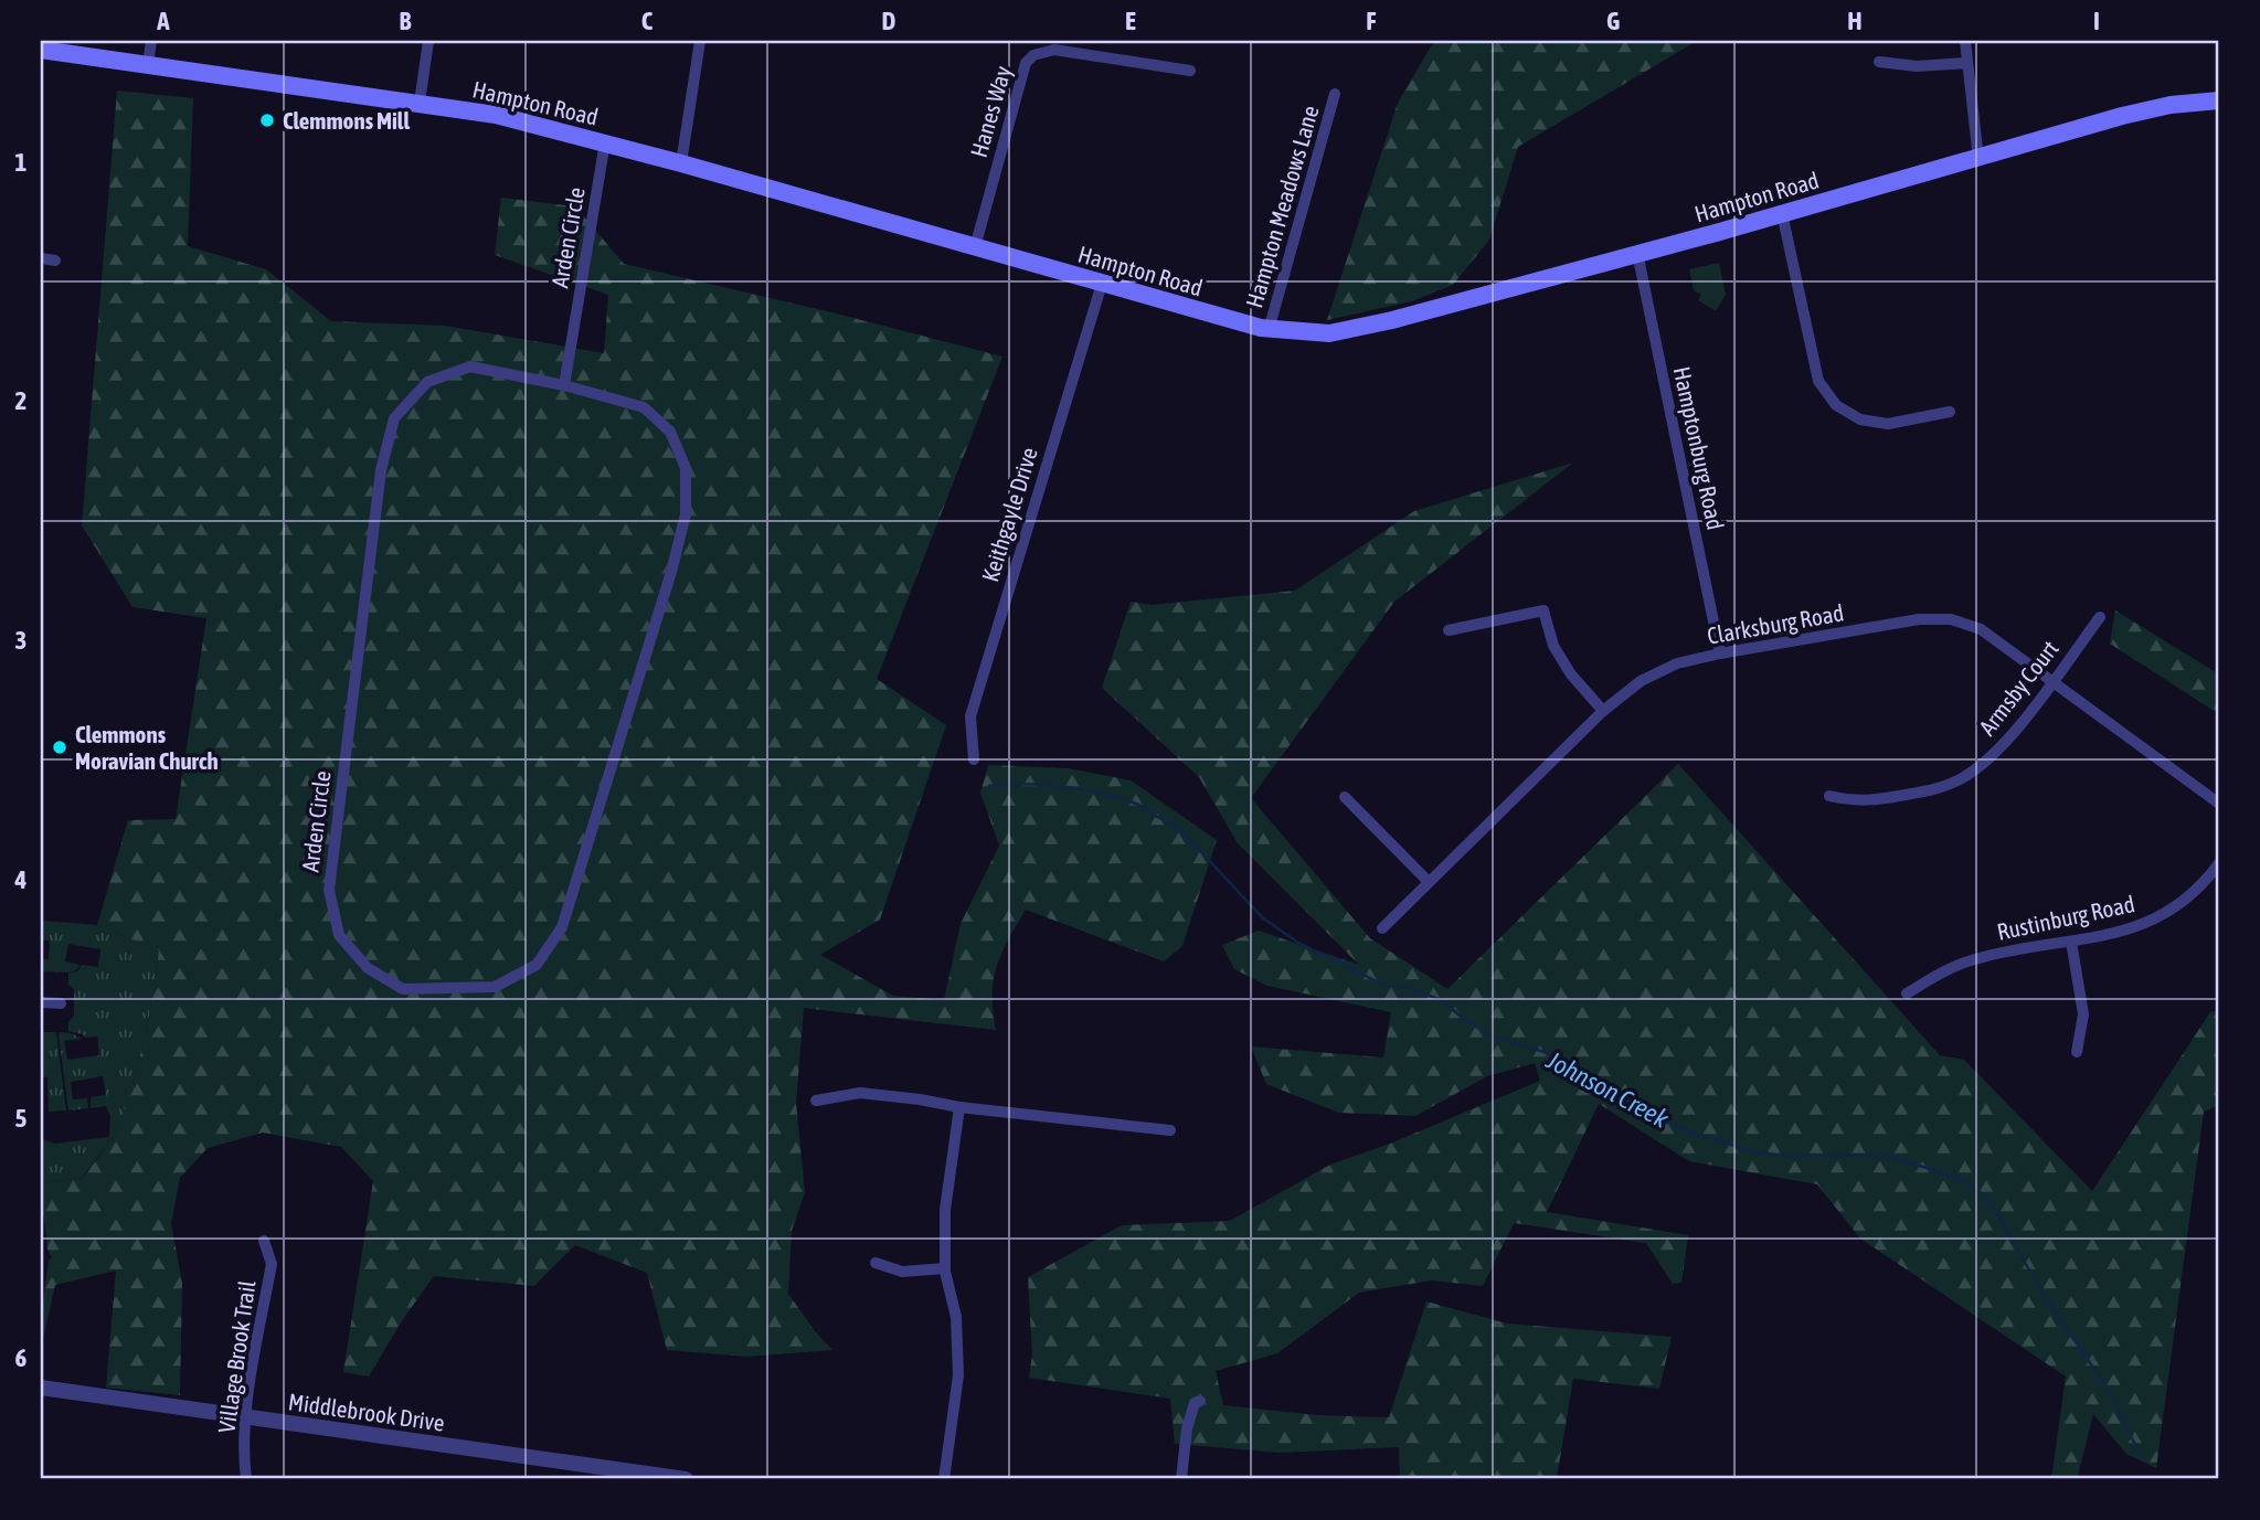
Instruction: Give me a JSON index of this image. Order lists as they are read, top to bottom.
{
  "streets": {
    "main road": ["Hampton Road"],
    "street": [
      "Hanes Way",
      "Hampton Meadows Lane",
      "Arden Circle",
      "Hamptonburg Road",
      "Keithgayle Drive",
      "Clarksburg Road",
      "Armsby Court",
      "Rustinburg Road",
      "Village Brook Trail",
      "Middlebrook Drive"
    ]
  },
  "crossings": [
    ["Hampton Road", "Hanes Way"],
    ["Hampton Road", "Hampton Meadows Lane"],
    ["Hampton Road", "Arden Circle"],
    ["Hampton Road", "Hamptonburg Road"],
    ["Hampton Road", "Keithgayle Drive"],
    ["Hamptonburg Road", "Clarksburg Road"],
    ["Clarksburg Road", "Armsby Court"],
    ["Village Brook Trail", "Middlebrook Drive"]
  ],
  "water": ["Johnson Creek"],
  "places": ["Clemmons Mill", "Clemmons Moravian Church"],
  "grid": {
    "columns": [
      "A",
      "B",
      "C",
      "D",
      "E",
      "F",
      "G",
      "H",
      "I"
    ],
    "rows": [
      "1",
      "2",
      "3",
      "4",
      "5",
      "6"
    ]
  }
}
